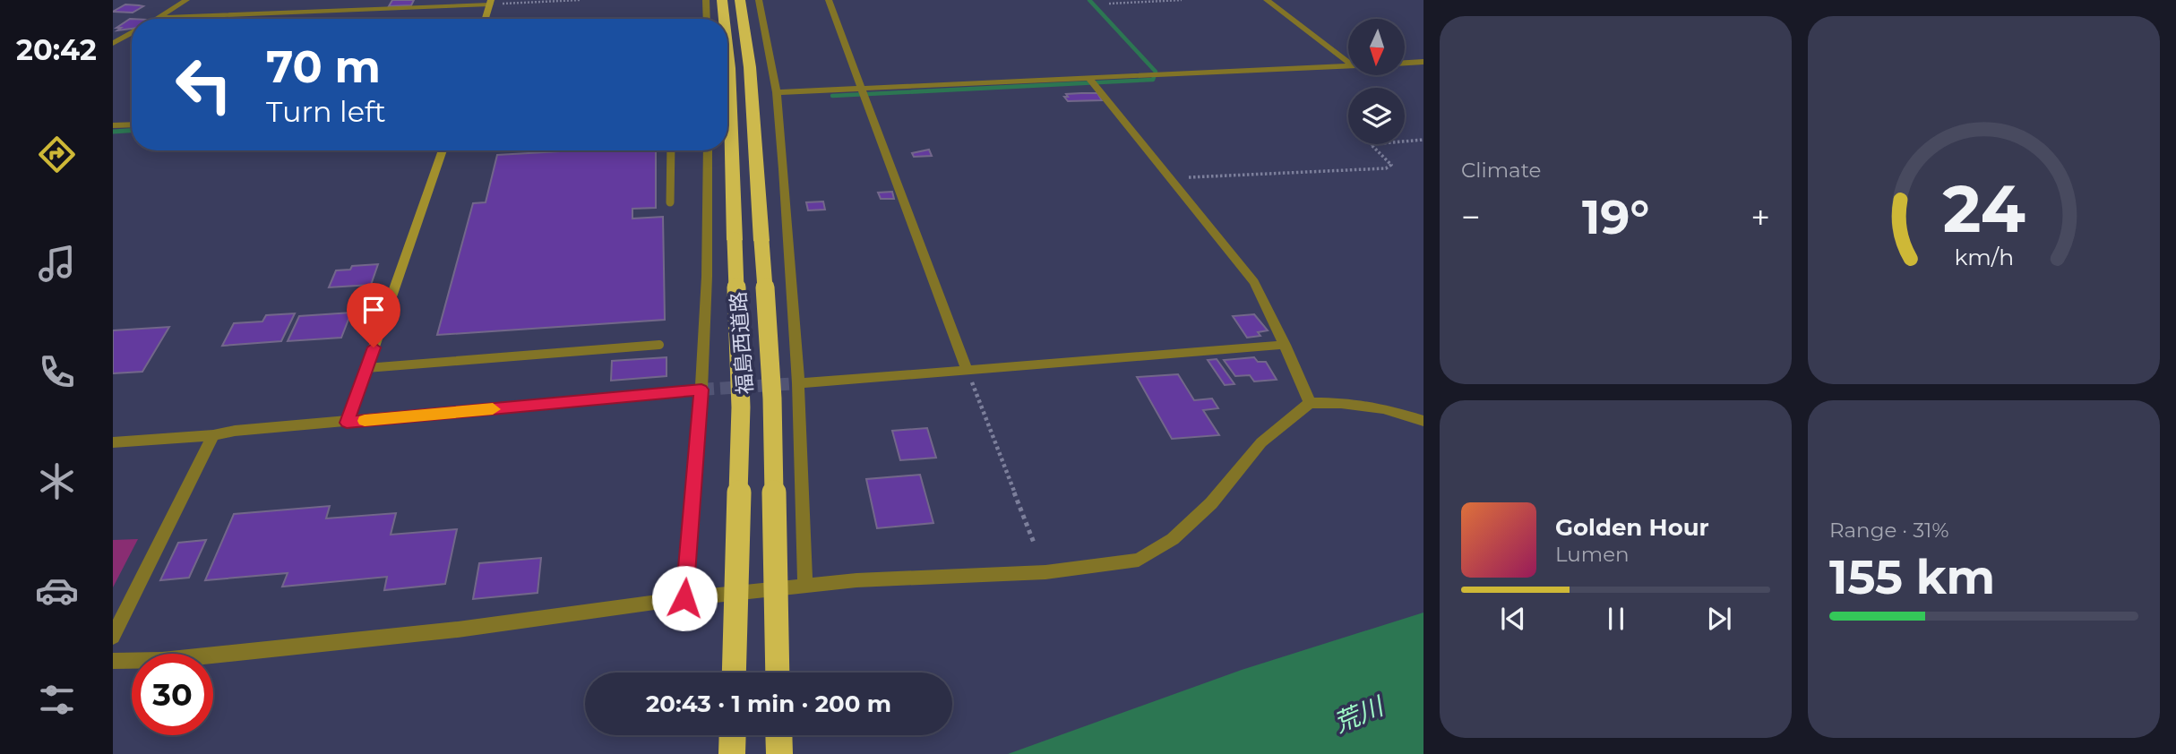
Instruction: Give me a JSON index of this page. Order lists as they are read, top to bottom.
{
  "streets": {
    "highway": ["福島西道路"]
  },
  "water": ["荒川"],
  "north": "bottom",
  "page": {
    "tabs": "20:42",
    "tile": [
      "Climate",
      ["Range · 31%", "155 km"]
    ],
    "turn": ["70 m", "Turn left"],
    "heat": ["−", "19°", "+"],
    "song": ["Golden Hour", "Lumen"],
    "limit": "30",
    "trip": "20:43 · 1 min · 200 m",
    "gauge": ["24", "km/h"]
  }
}
